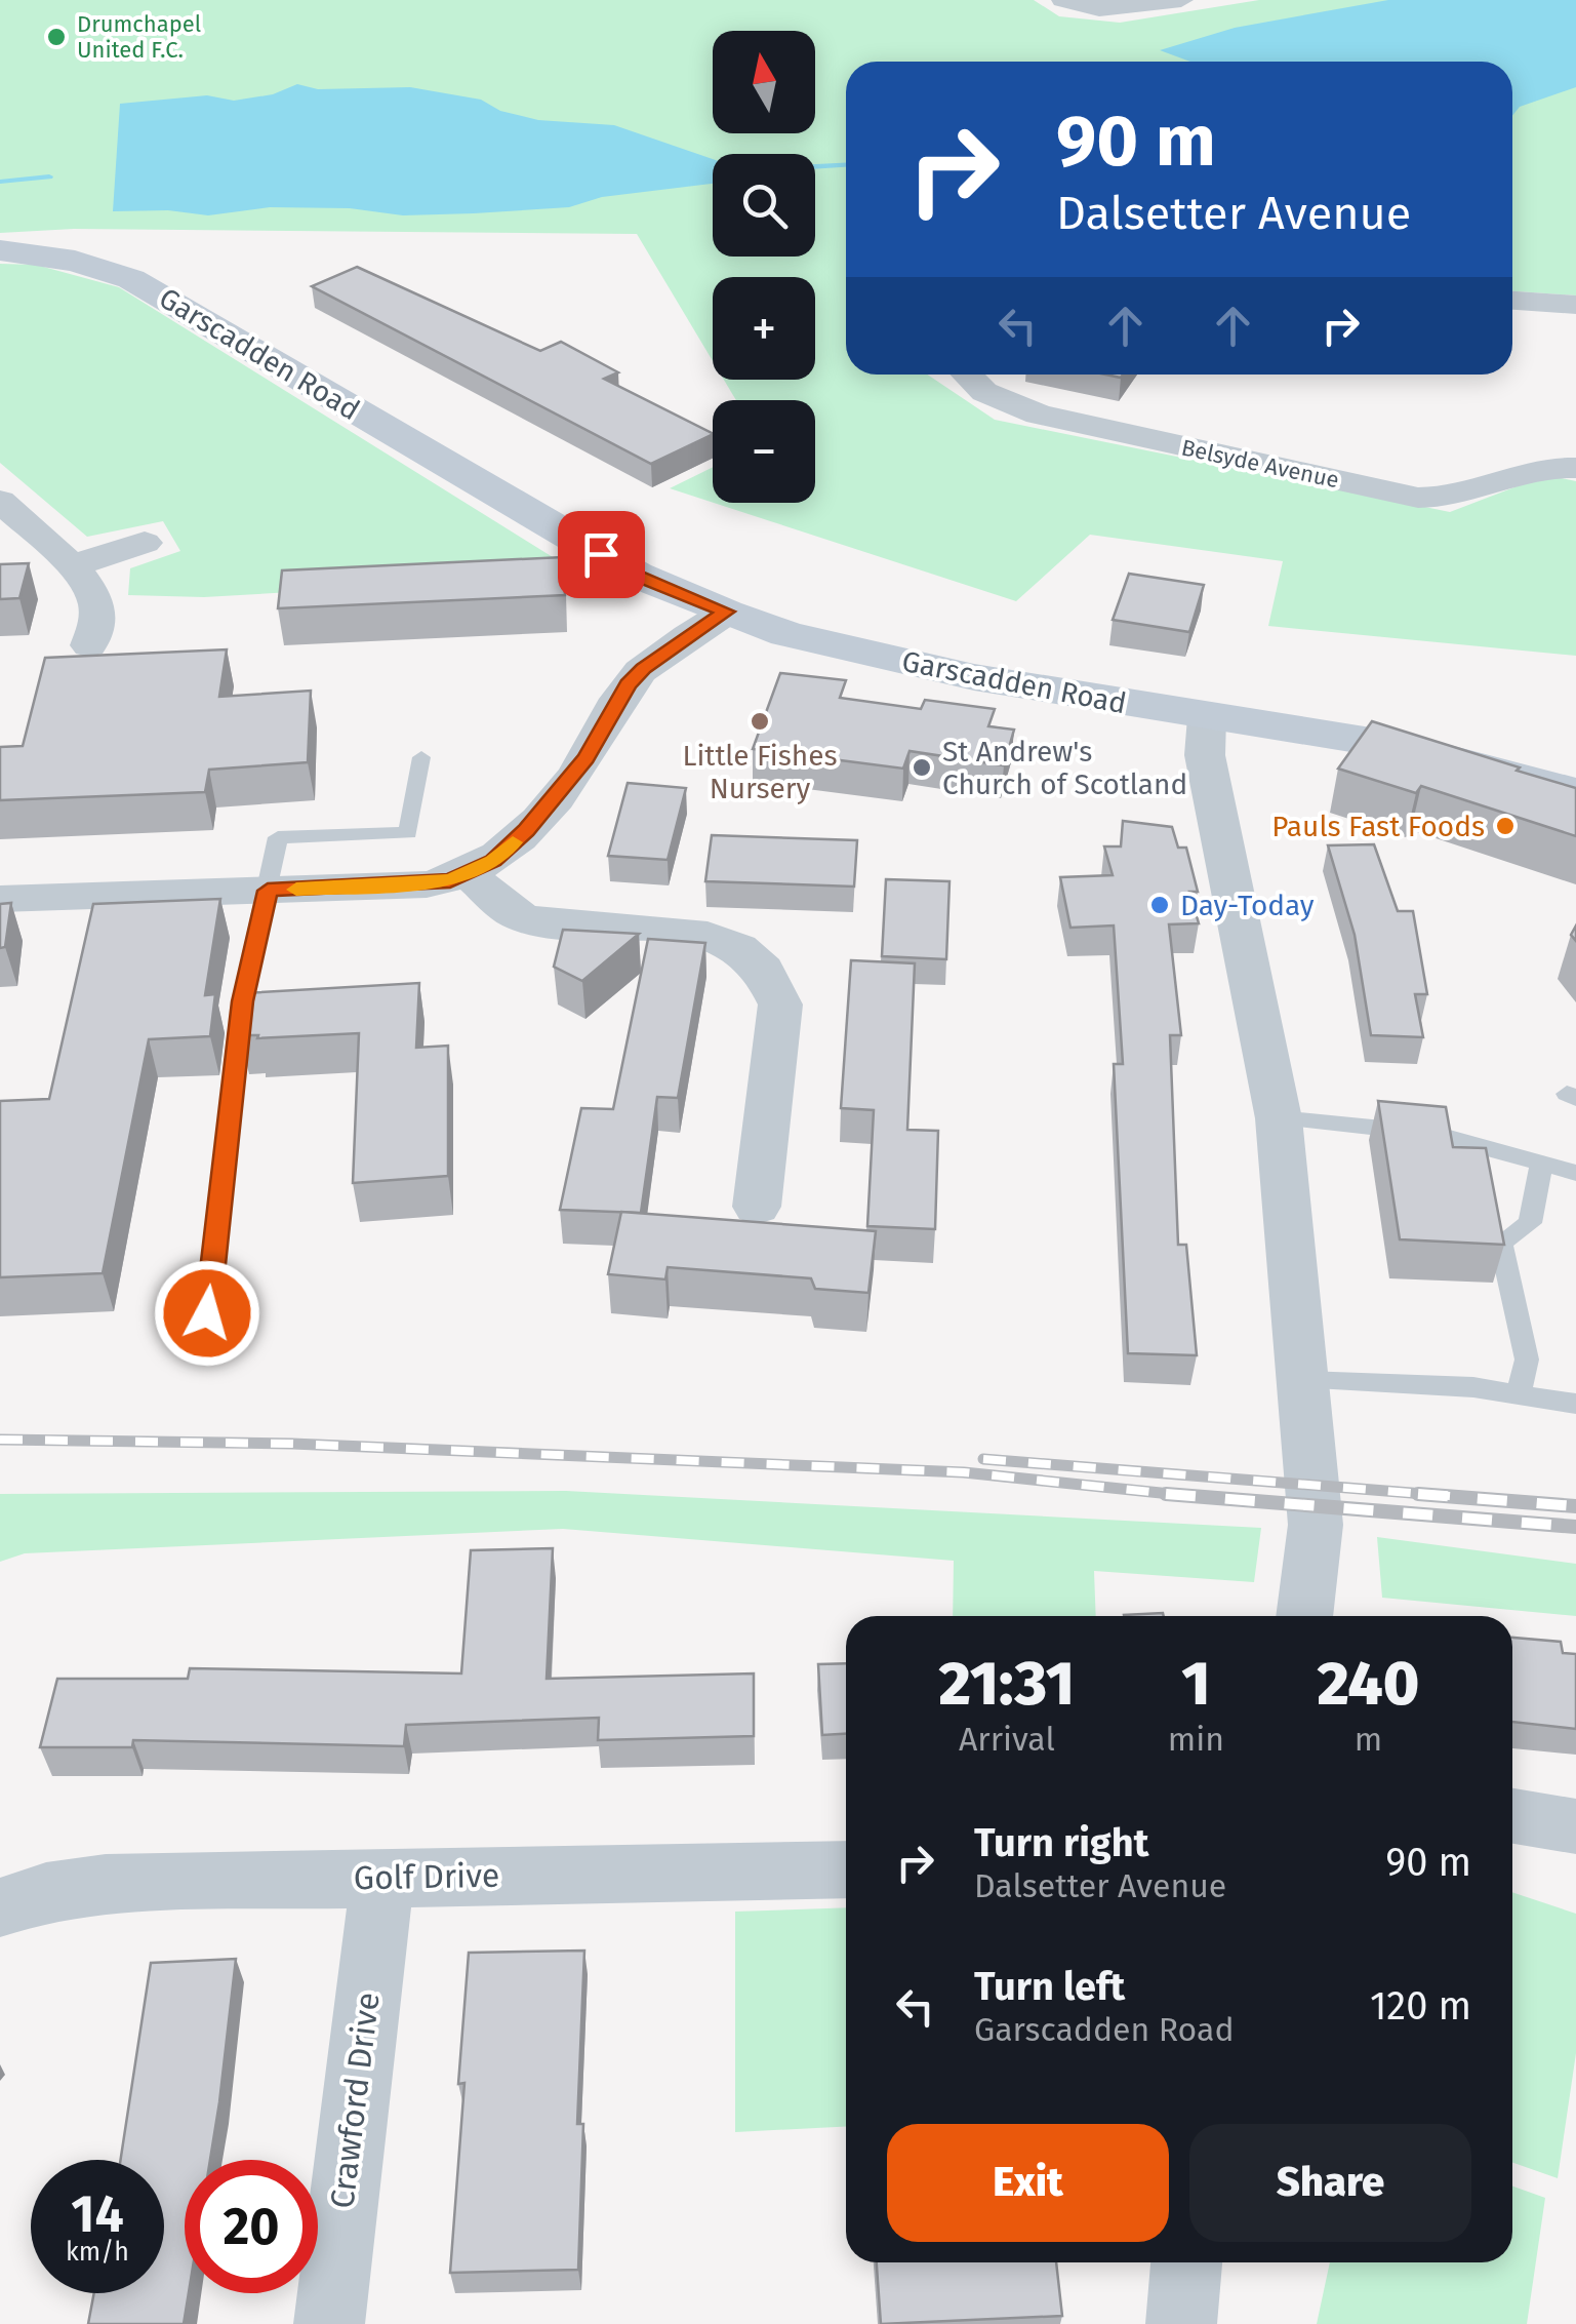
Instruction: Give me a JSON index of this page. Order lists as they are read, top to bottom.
{
  "streets": {
    "street": [
      "Garscadden Road",
      "Belsyde Avenue",
      "Golf Drive",
      "Crawford Drive"
    ]
  },
  "crossings": [
    ["Golf Drive", "Crawford Drive"]
  ],
  "places": [
    "Drumchapel United F.C.",
    "Little Fishes Nursery",
    "St Andrew's Church of Scotland",
    "Pauls Fast Foods",
    "Day-Today"
  ],
  "north": "top",
  "page": {
    "map_buttons": ["+", "−"],
    "turn": ["90 m", "Dalsetter Avenue"],
    "eta": [
      "21:31",
      "Arrival",
      "1",
      "min",
      "240",
      "m"
    ],
    "list": [
      {
        "name": "Turn right",
        "note": "Dalsetter Avenue",
        "value": "90 m"
      },
      {
        "name": "Turn left",
        "note": "Garscadden Road",
        "value": "120 m"
      }
    ],
    "buttons": ["Exit", "Share"],
    "speed": "14 km/h",
    "limit": "20"
  }
}
